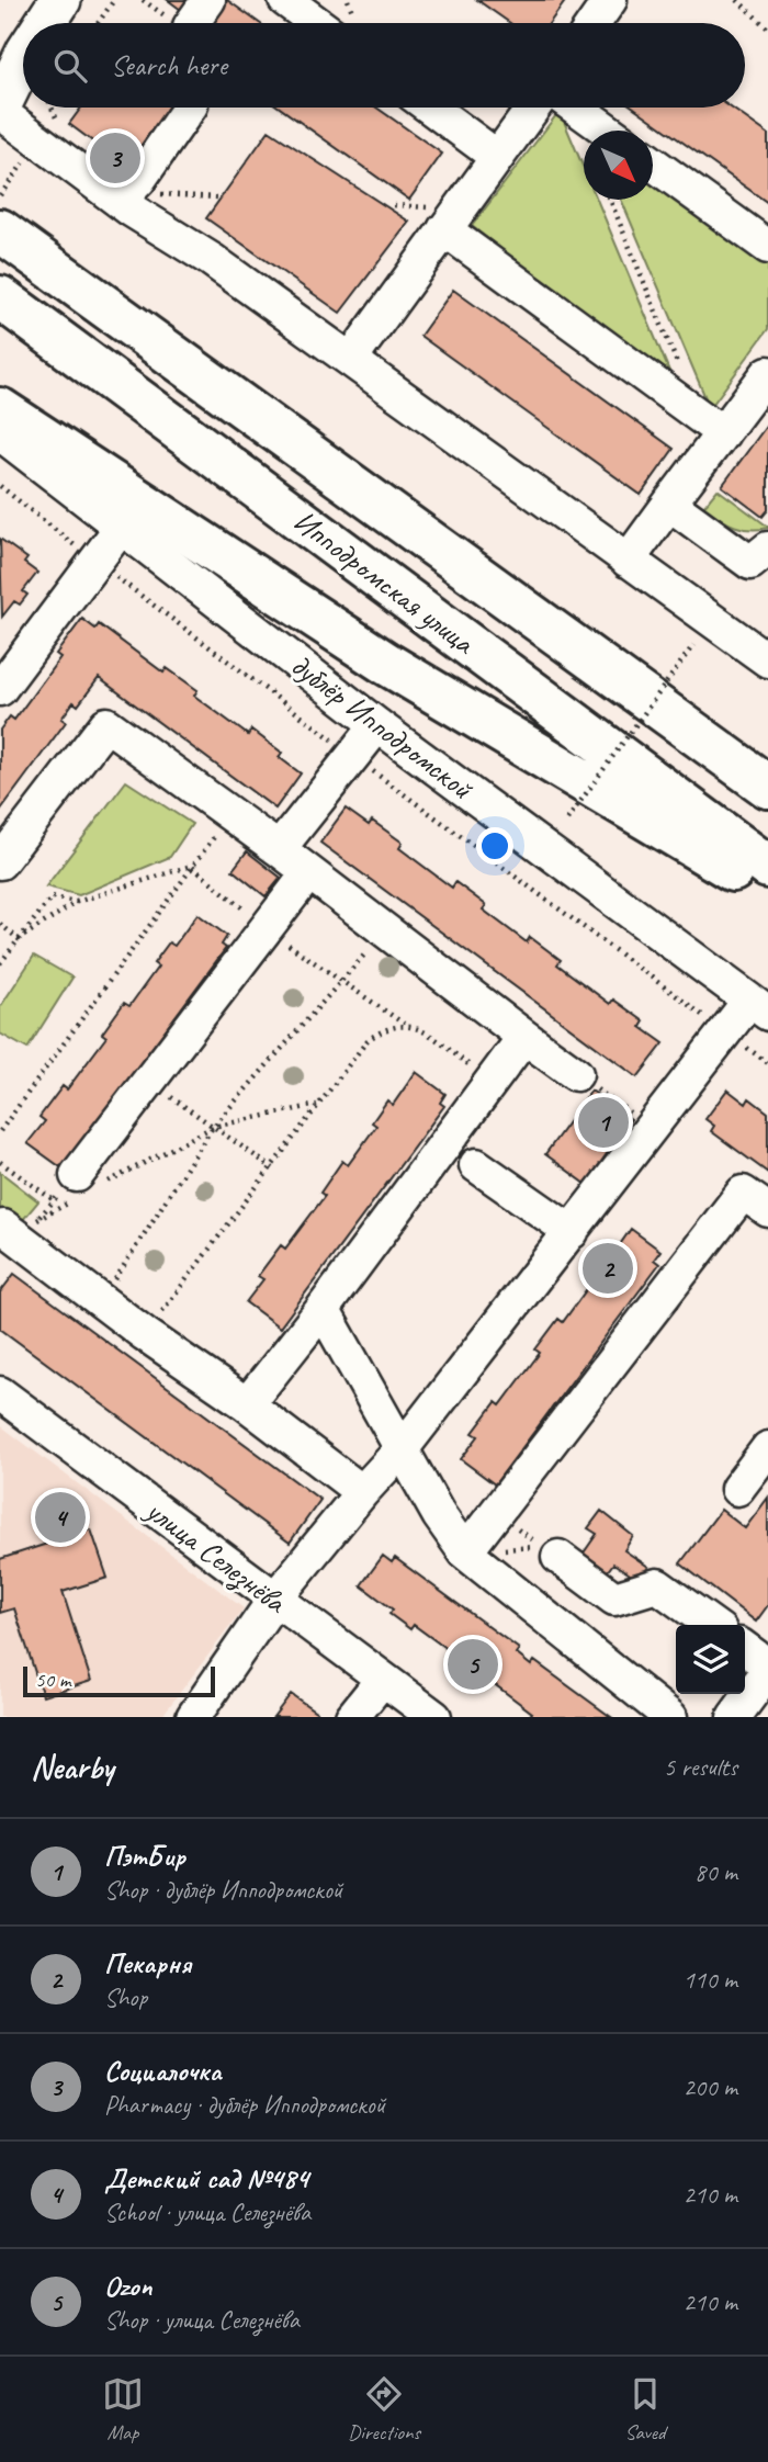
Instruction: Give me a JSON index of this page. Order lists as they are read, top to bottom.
{
  "streets": {
    "highway": ["Ипподромская улица"],
    "street": ["дублёр Ипподромской", "улица Селезнёва"]
  },
  "scale_bar": "50 m",
  "north": "bottom right",
  "page": {
    "search": "Search here",
    "pins": [
      "3",
      "1",
      "2",
      "4",
      "5"
    ],
    "scale": "50 m",
    "heading": ["Nearby", "5 results"],
    "list": [
      {
        "mark": "1",
        "name": "ПэтБир",
        "note": "Shop · дублёр Ипподромской",
        "value": "80 m"
      },
      {
        "mark": "2",
        "name": "Пекарня",
        "note": "Shop",
        "value": "110 m"
      },
      {
        "mark": "3",
        "name": "Социалочка",
        "note": "Pharmacy · дублёр Ипподромской",
        "value": "200 m"
      },
      {
        "mark": "4",
        "name": "Детский сад №484",
        "note": "School · улица Селезнёва",
        "value": "210 m"
      },
      {
        "mark": "5",
        "name": "Ozon",
        "note": "Shop · улица Селезнёва",
        "value": "210 m"
      }
    ],
    "nav": ["Map", "Directions", "Saved"]
  }
}
